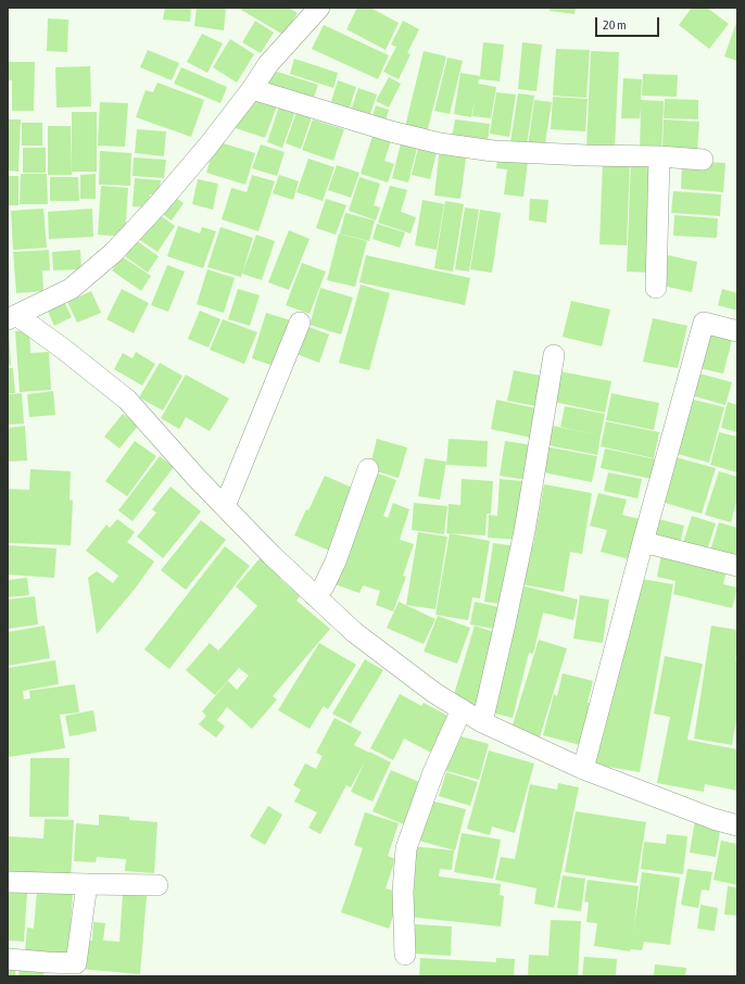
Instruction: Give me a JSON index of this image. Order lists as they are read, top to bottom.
{
  "scale_bar": "20 m"
}
